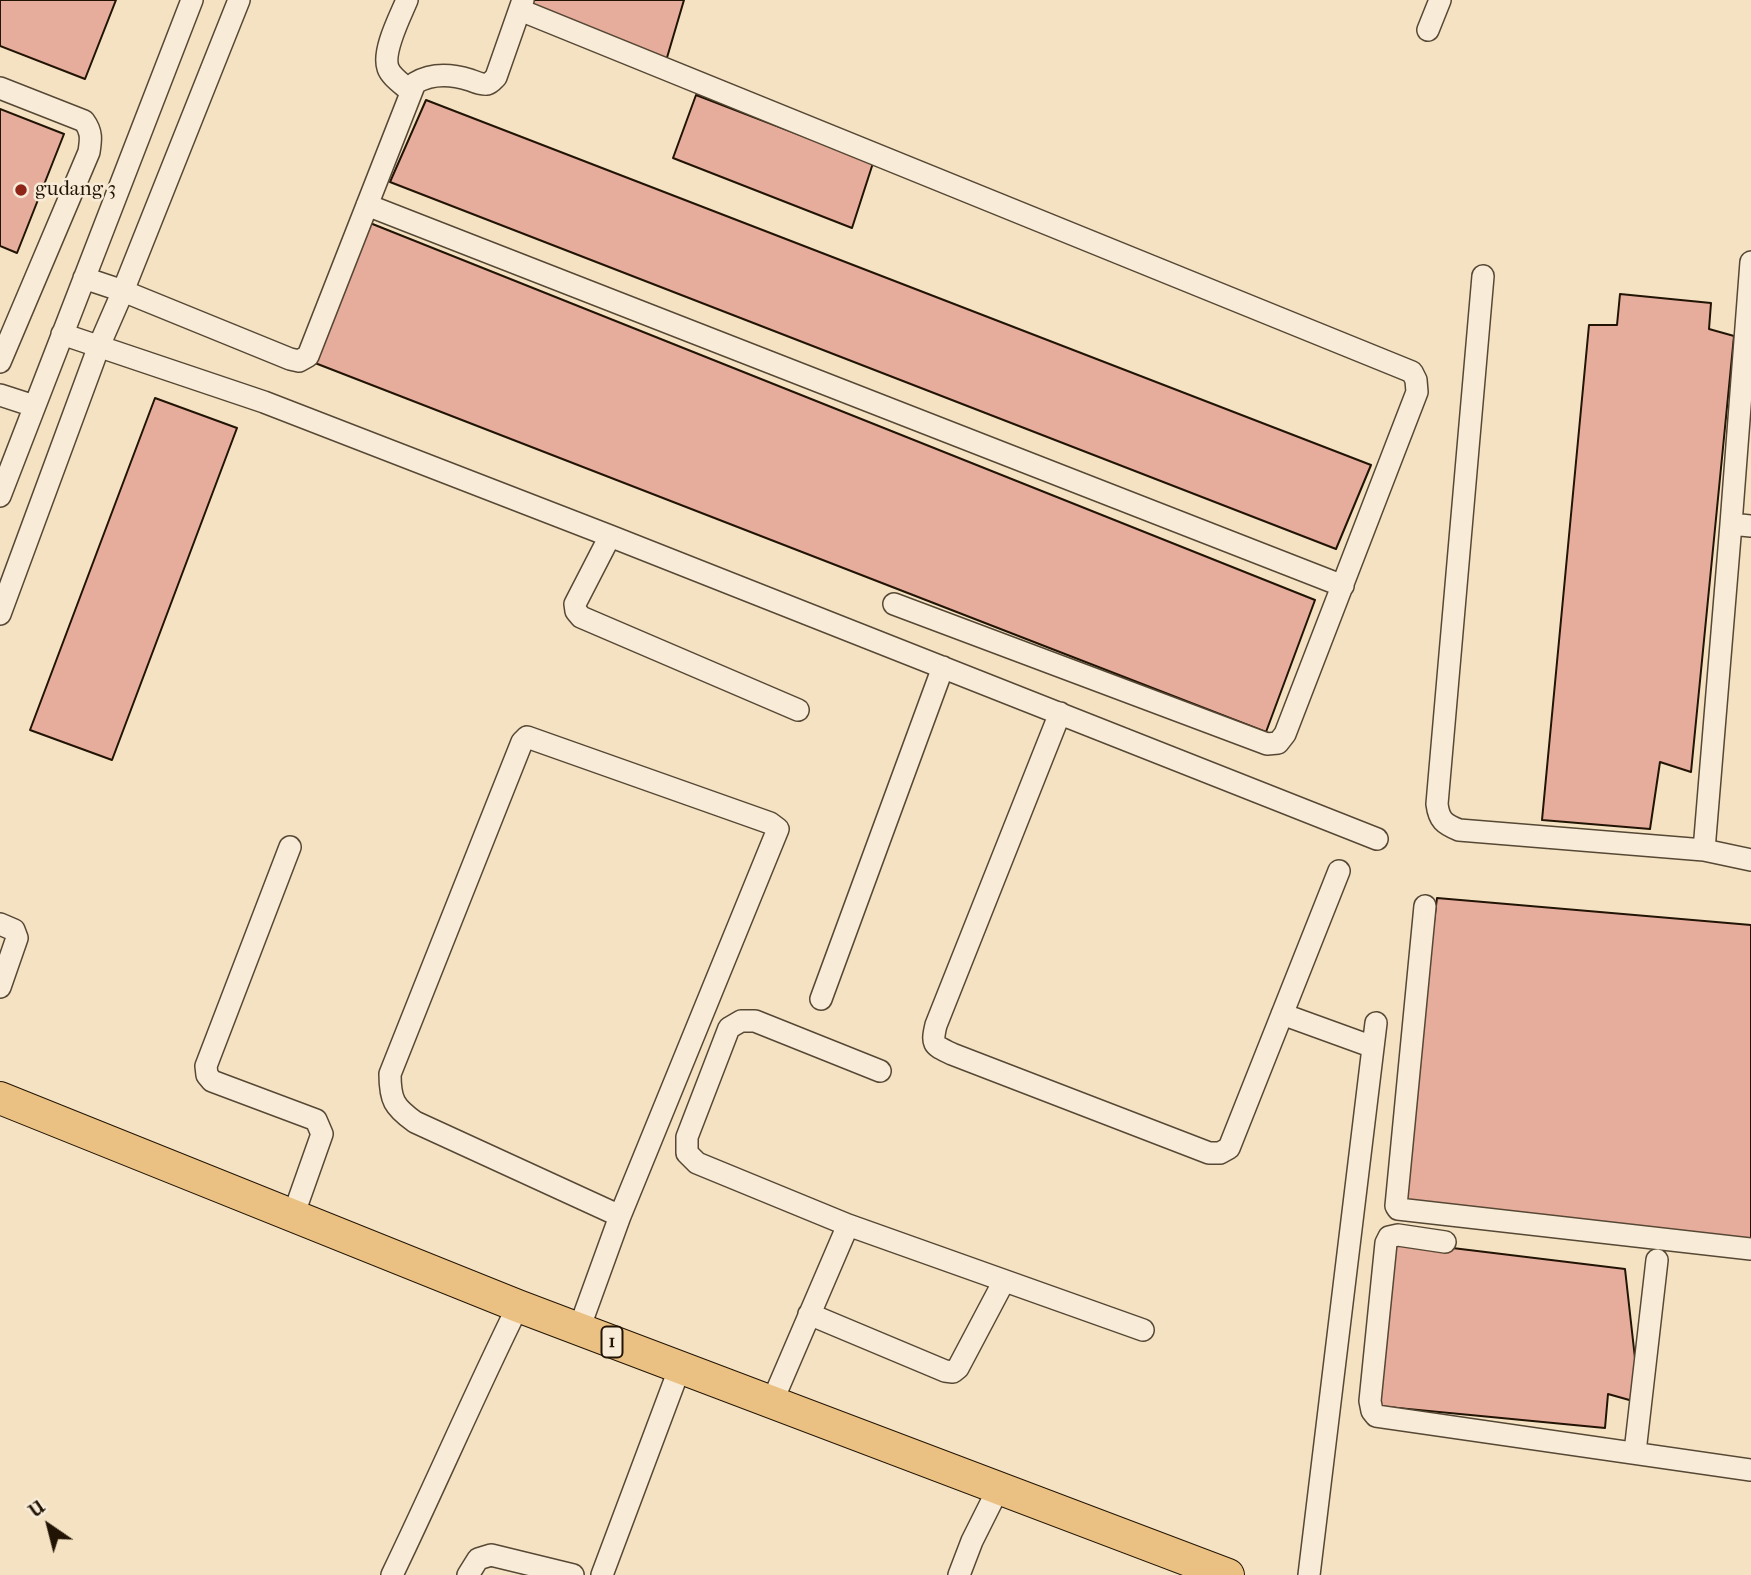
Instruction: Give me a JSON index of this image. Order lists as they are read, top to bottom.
{
  "streets": {
    "highway": ["1"]
  },
  "places": ["gudang 3"],
  "north": "top left"
}
